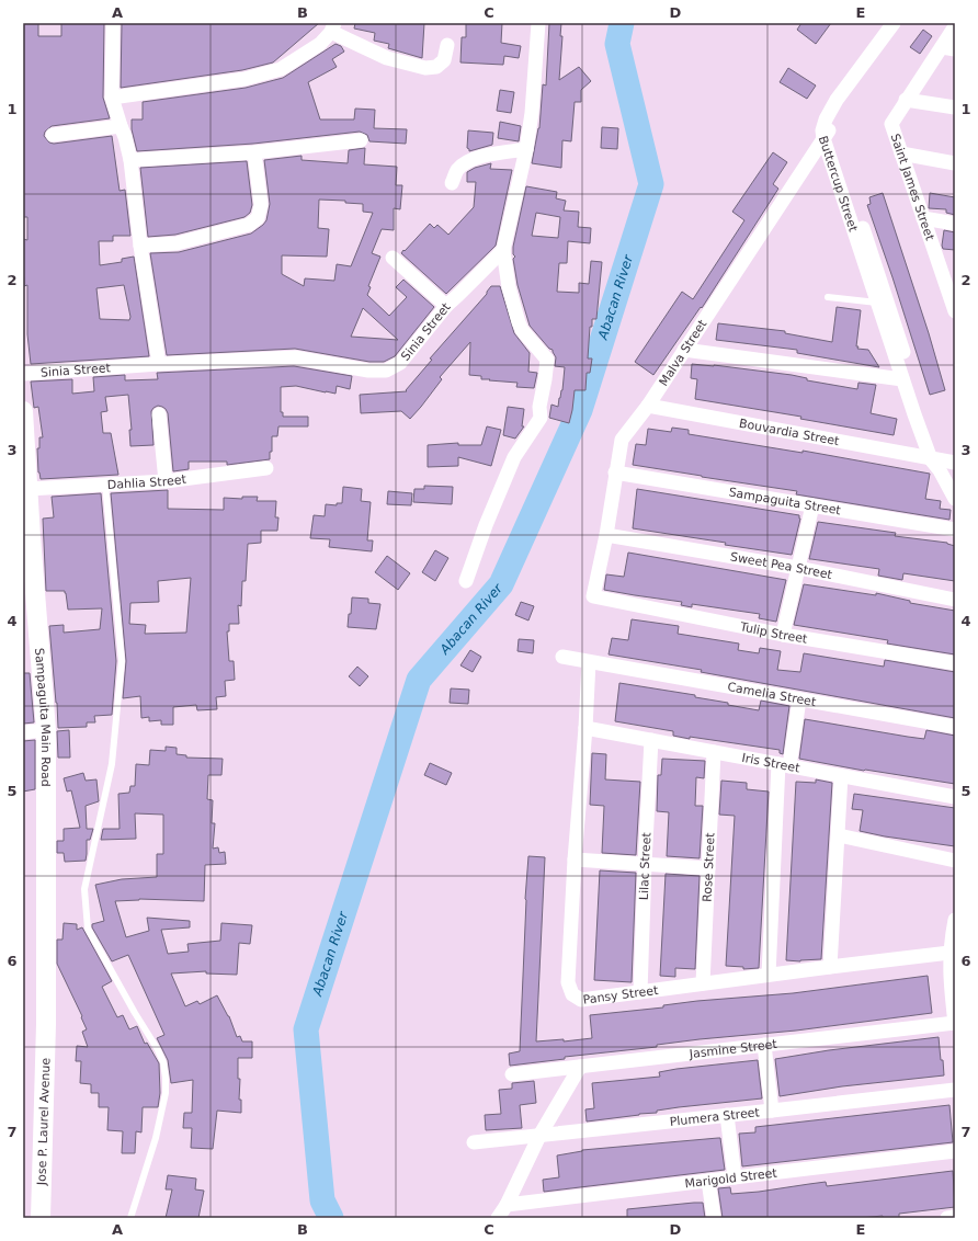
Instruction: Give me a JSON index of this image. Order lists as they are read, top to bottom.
{
  "streets": {
    "street": [
      "Buttercup Street",
      "Saint James Street",
      "Sinia Street",
      "Malva Street",
      "Bouvardia Street",
      "Dahlia Street",
      "Sampaguita Street",
      "Sweet Pea Street",
      "Tulip Street",
      "Camelia Street",
      "Sampaguita Main Road",
      "Iris Street",
      "Lilac Street",
      "Rose Street",
      "Pansy Street",
      "Jasmine Street",
      "Plumera Street",
      "Jose P. Laurel Avenue",
      "Marigold Street"
    ]
  },
  "crossings": [
    ["Buttercup Street", "Malva Street"],
    ["Buttercup Street", "Bouvardia Street"],
    ["Malva Street", "Bouvardia Street"],
    ["Malva Street", "Sampaguita Street"],
    ["Malva Street", "Sweet Pea Street"],
    ["Malva Street", "Tulip Street"],
    ["Dahlia Street", "Sampaguita Main Road"],
    ["Camelia Street", "Pansy Street"],
    ["Sampaguita Main Road", "Jose P. Laurel Avenue"],
    ["Iris Street", "Lilac Street"],
    ["Iris Street", "Rose Street"],
    ["Iris Street", "Pansy Street"],
    ["Lilac Street", "Pansy Street"],
    ["Rose Street", "Pansy Street"]
  ],
  "water": ["Abacan River"],
  "grid": {
    "columns": [
      "A",
      "B",
      "C",
      "D",
      "E"
    ],
    "rows": [
      "1",
      "2",
      "3",
      "4",
      "5",
      "6",
      "7"
    ]
  }
}
